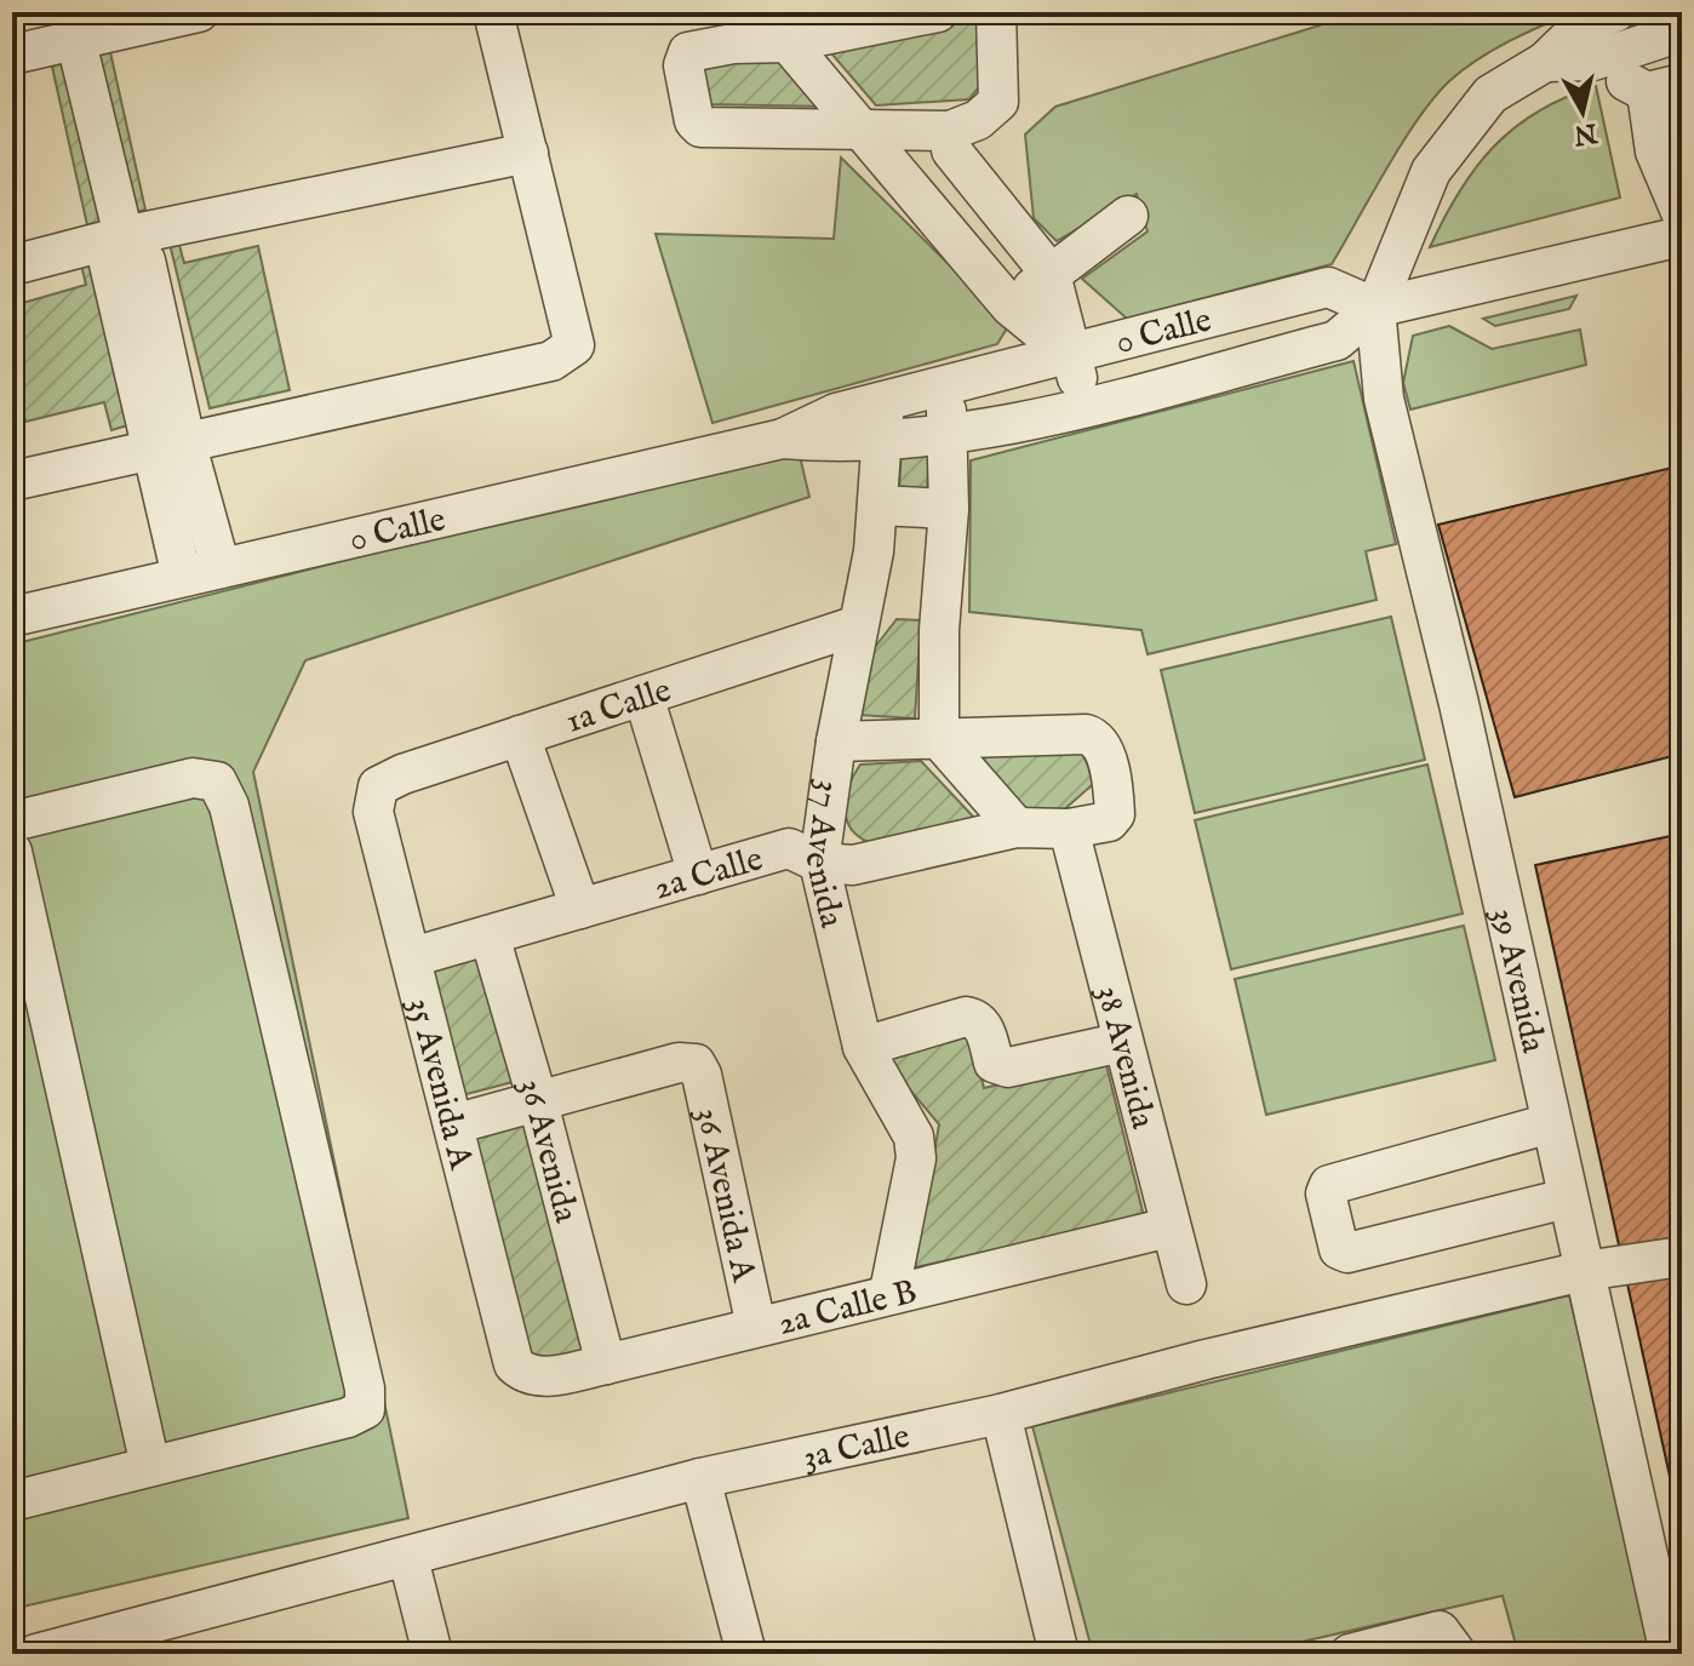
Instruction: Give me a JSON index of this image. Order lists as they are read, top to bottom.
{
  "streets": {
    "street": [
      "0 Calle",
      "1a Calle",
      "37 Avenida",
      "2a Calle",
      "39 Avenida",
      "38 Avenida",
      "35 Avenida A",
      "36 Avenida",
      "36 Avenida A",
      "2a Calle B",
      "3a Calle"
    ]
  },
  "crossings": [
    ["0 Calle", "37 Avenida"],
    ["0 Calle", "39 Avenida"],
    ["1a Calle", "37 Avenida"],
    ["1a Calle", "35 Avenida A"],
    ["37 Avenida", "2a Calle"],
    ["37 Avenida", "2a Calle B"],
    ["2a Calle", "38 Avenida"],
    ["2a Calle", "35 Avenida A"],
    ["2a Calle", "36 Avenida"],
    ["39 Avenida", "3a Calle"],
    ["38 Avenida", "2a Calle B"],
    ["35 Avenida A", "2a Calle B"],
    ["36 Avenida", "36 Avenida A"],
    ["36 Avenida", "2a Calle B"],
    ["36 Avenida A", "2a Calle B"]
  ],
  "north": "bottom"
}
